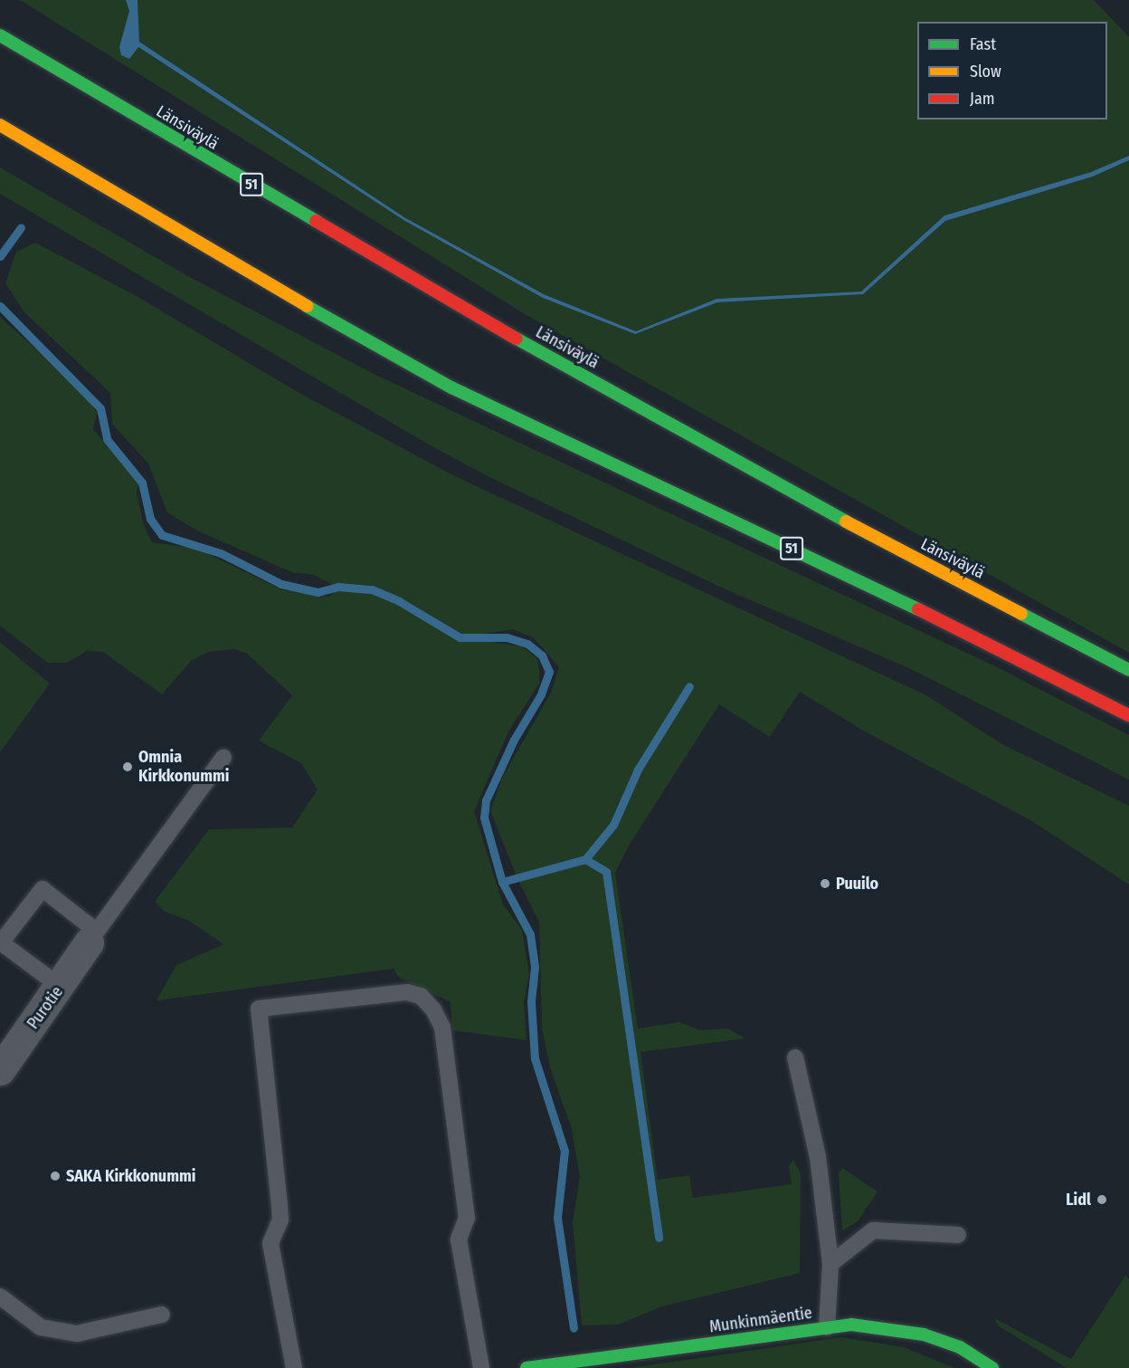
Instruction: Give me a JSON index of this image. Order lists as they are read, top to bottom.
{
  "streets": {
    "main road": ["Länsiväylä", "51", "Munkinmäentie"],
    "street": ["Purotie"]
  },
  "places": [
    "Omnia Kirkkonummi",
    "Puuilo",
    "SAKA Kirkkonummi",
    "Lidl"
  ],
  "legend": ["Fast", "Slow", "Jam"]
}
